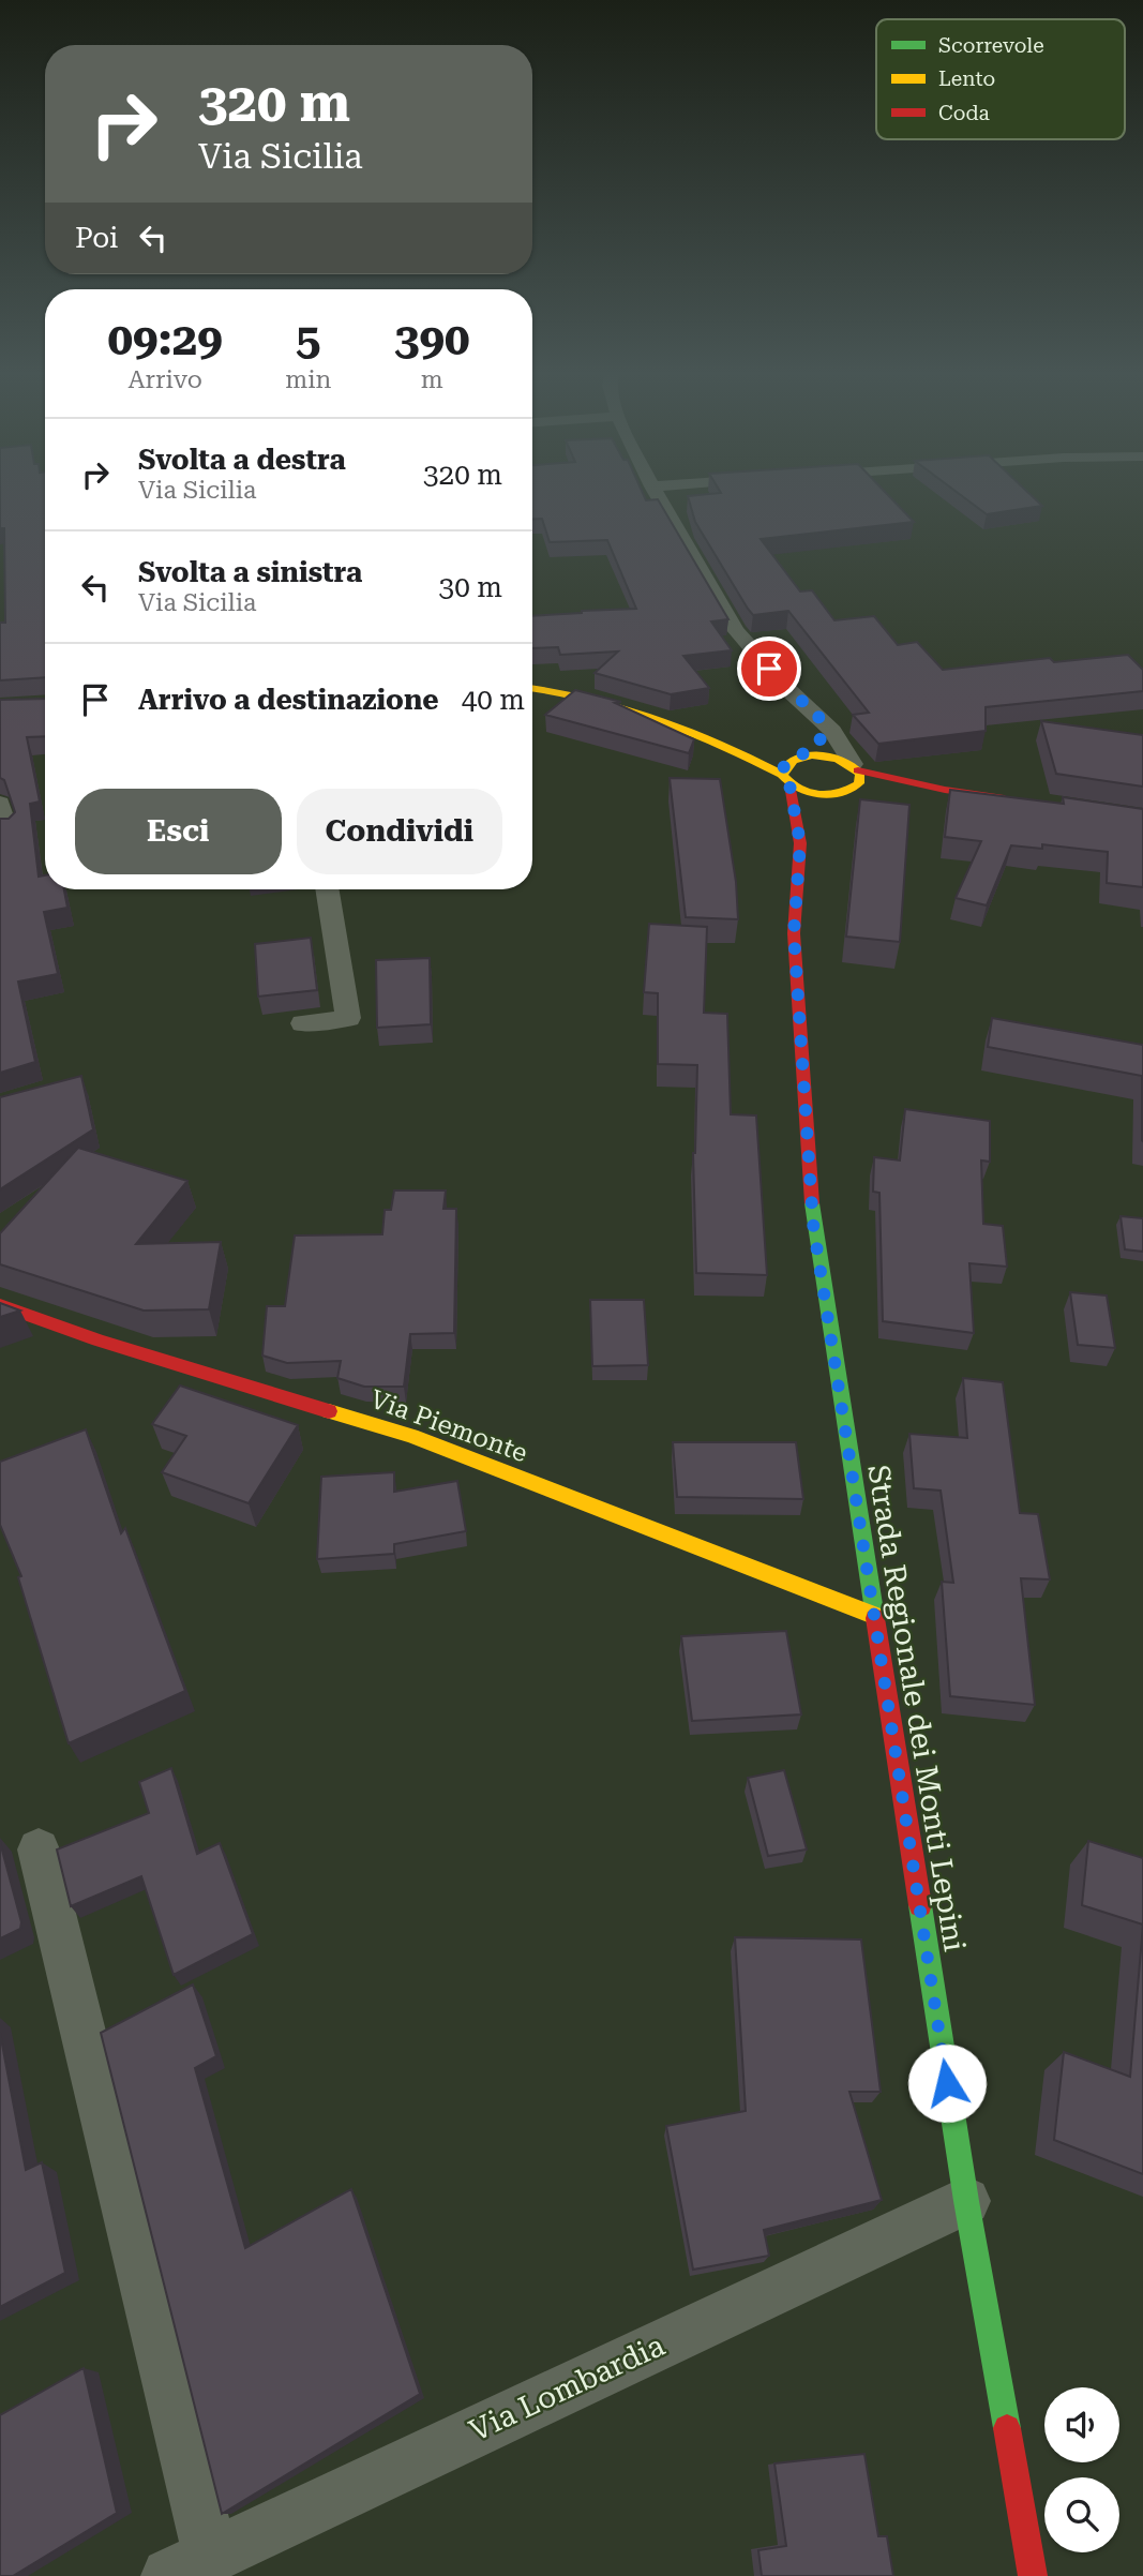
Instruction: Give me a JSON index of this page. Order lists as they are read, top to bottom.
{
  "streets": {
    "street": ["Via Piemonte", "Strada Regionale dei Monti Lepini", "Via Lombardia"]
  },
  "crossings": [
    ["Via Piemonte", "Strada Regionale dei Monti Lepini"],
    ["Strada Regionale dei Monti Lepini", "Via Lombardia"]
  ],
  "legend": ["Scorrevole", "Lento", "Coda"],
  "page": {
    "turn": ["320 m", "Via Sicilia"],
    "then": "Poi",
    "eta": [
      "09:29",
      "Arrivo",
      "5",
      "min",
      "390",
      "m"
    ],
    "list": [
      {
        "name": "Svolta a destra",
        "note": "Via Sicilia",
        "value": "320 m"
      },
      {
        "name": "Svolta a sinistra",
        "note": "Via Sicilia",
        "value": "30 m"
      },
      {
        "name": "Arrivo a destinazione",
        "value": "40 m"
      }
    ],
    "buttons": ["Esci", "Condividi"]
  }
}
